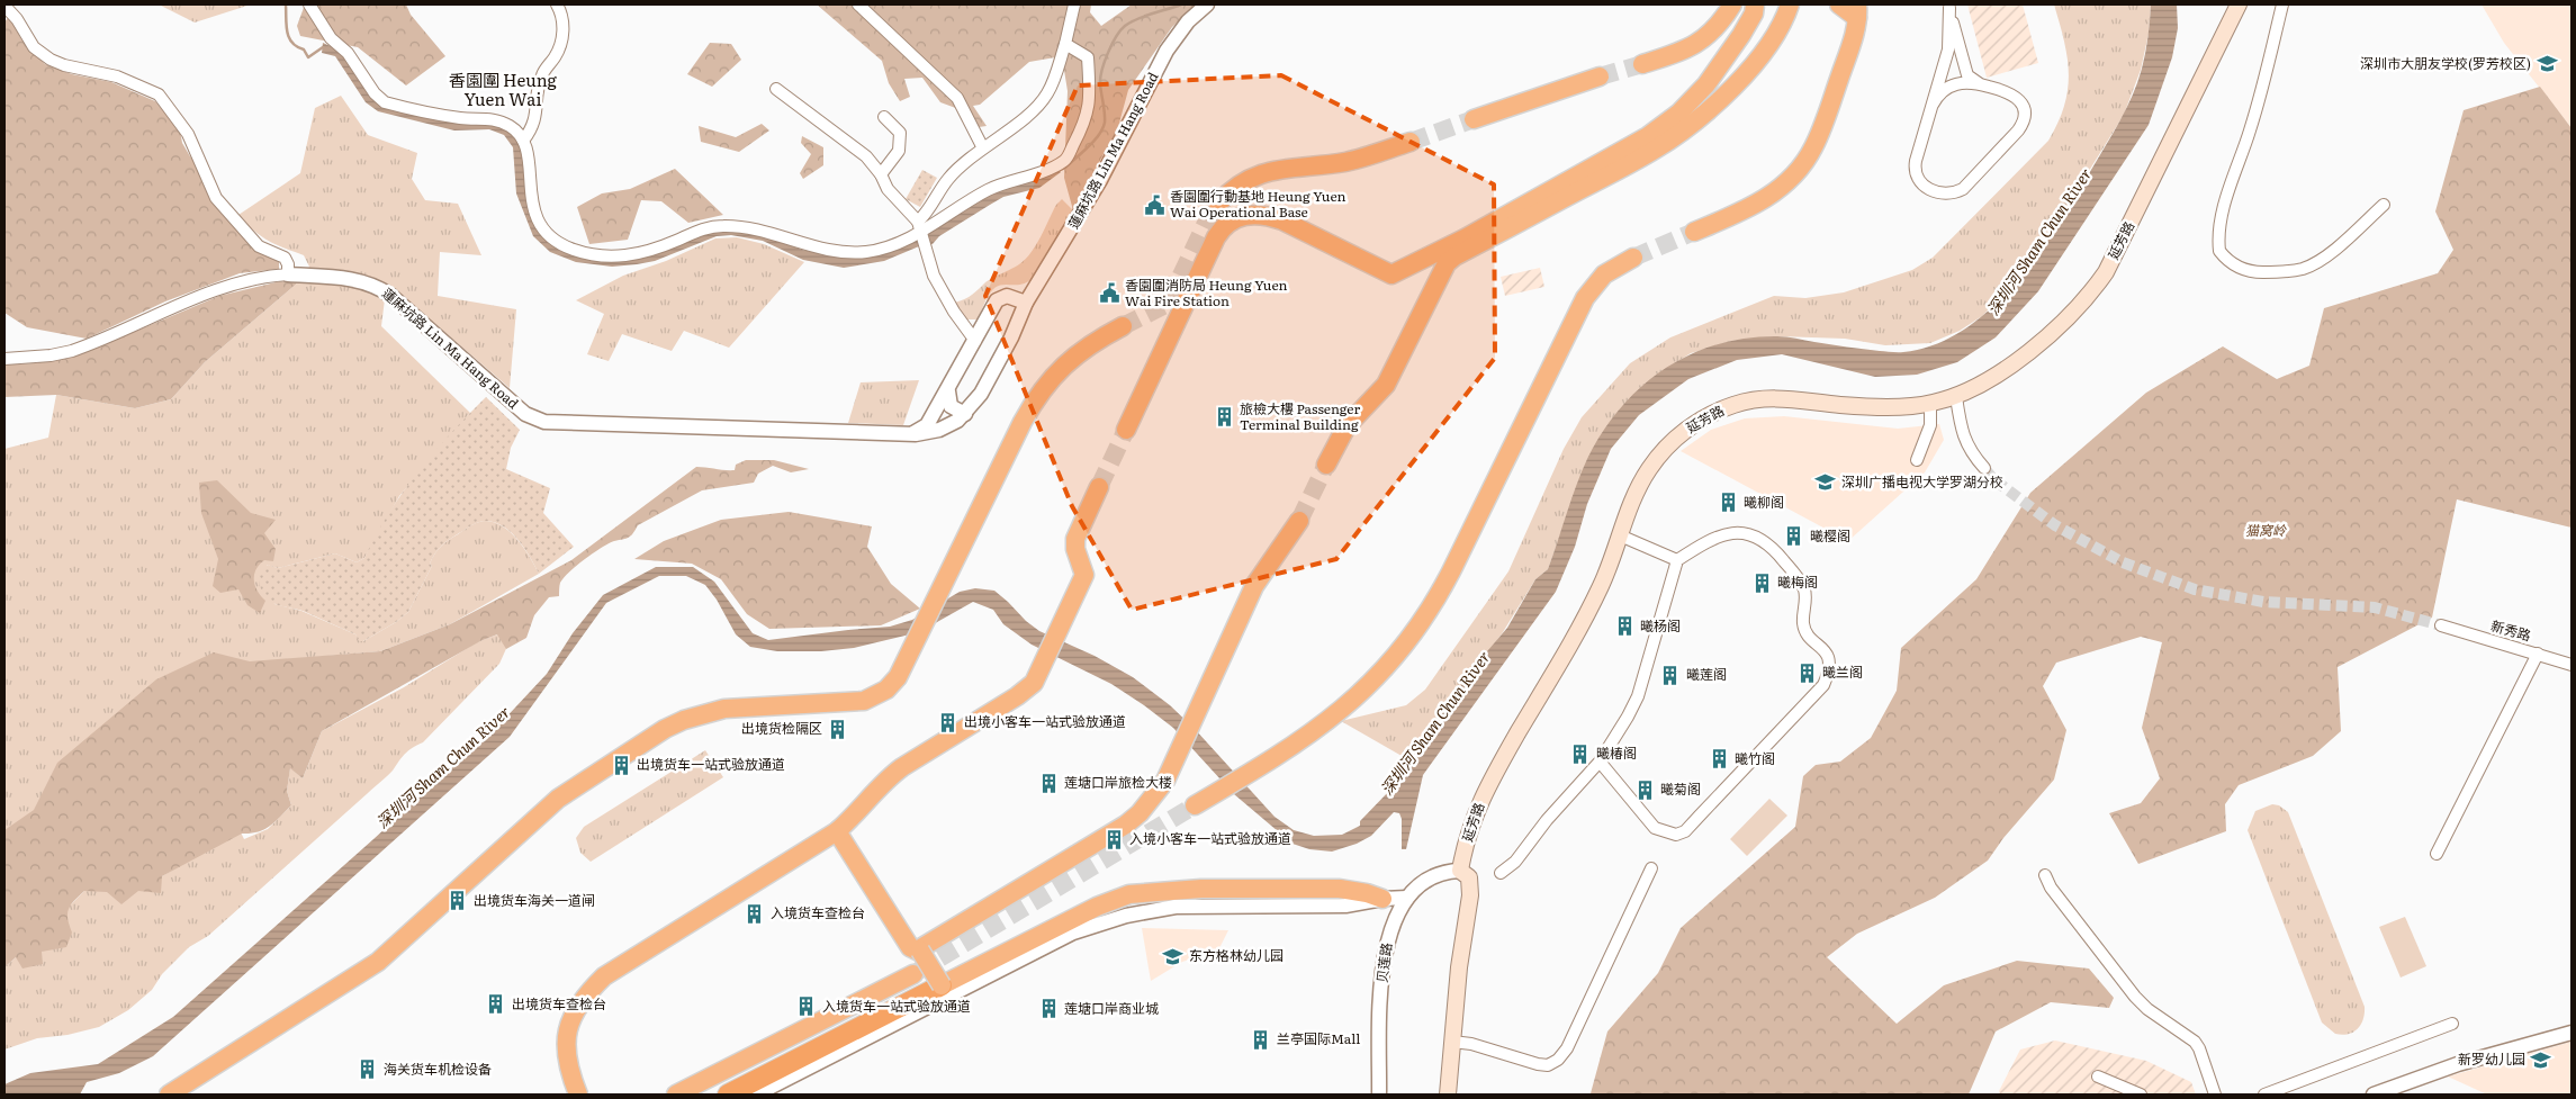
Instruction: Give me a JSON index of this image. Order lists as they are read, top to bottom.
{
  "streets": {
    "main road": ["延芳路"],
    "street": ["蓮麻坑路 Lin Ma Hang Road", "新秀路", "贝莲路"]
  },
  "crossings": [
    ["延芳路", "贝莲路"]
  ],
  "districts": ["香園圍 Heung Yuen Wai"],
  "water": ["深圳河 Sham Chun River"],
  "parks": ["猫窝岭"],
  "places": {
    "school or university": [
      "深圳市大朋友学校(罗芳校区)",
      "深圳广播电视大学罗湖分校",
      "东方格林幼儿园",
      "新罗幼儿园"
    ],
    "public building": ["香園圍行動基地 Heung Yuen Wai Operational Base", "香園圍消防局 Heung Yuen Wai Fire Station"],
    "building": [
      "旅檢大樓 Passenger Terminal Building",
      "曦柳阁",
      "曦樱阁",
      "曦梅阁",
      "曦杨阁",
      "曦兰阁",
      "曦莲阁",
      "出境小客车一站式验放通道",
      "出境货检隔区",
      "曦椿阁",
      "曦竹阁",
      "出境货车一站式验放通道",
      "莲塘口岸旅检大楼",
      "曦菊阁",
      "入境小客车一站式验放通道",
      "出境货车海关一道闸",
      "入境货车查检台",
      "出境货车查检台",
      "入境货车一站式验放通道",
      "莲塘口岸商业城",
      "兰亭国际Mall",
      "海关货车机检设备"
    ]
  }
}
